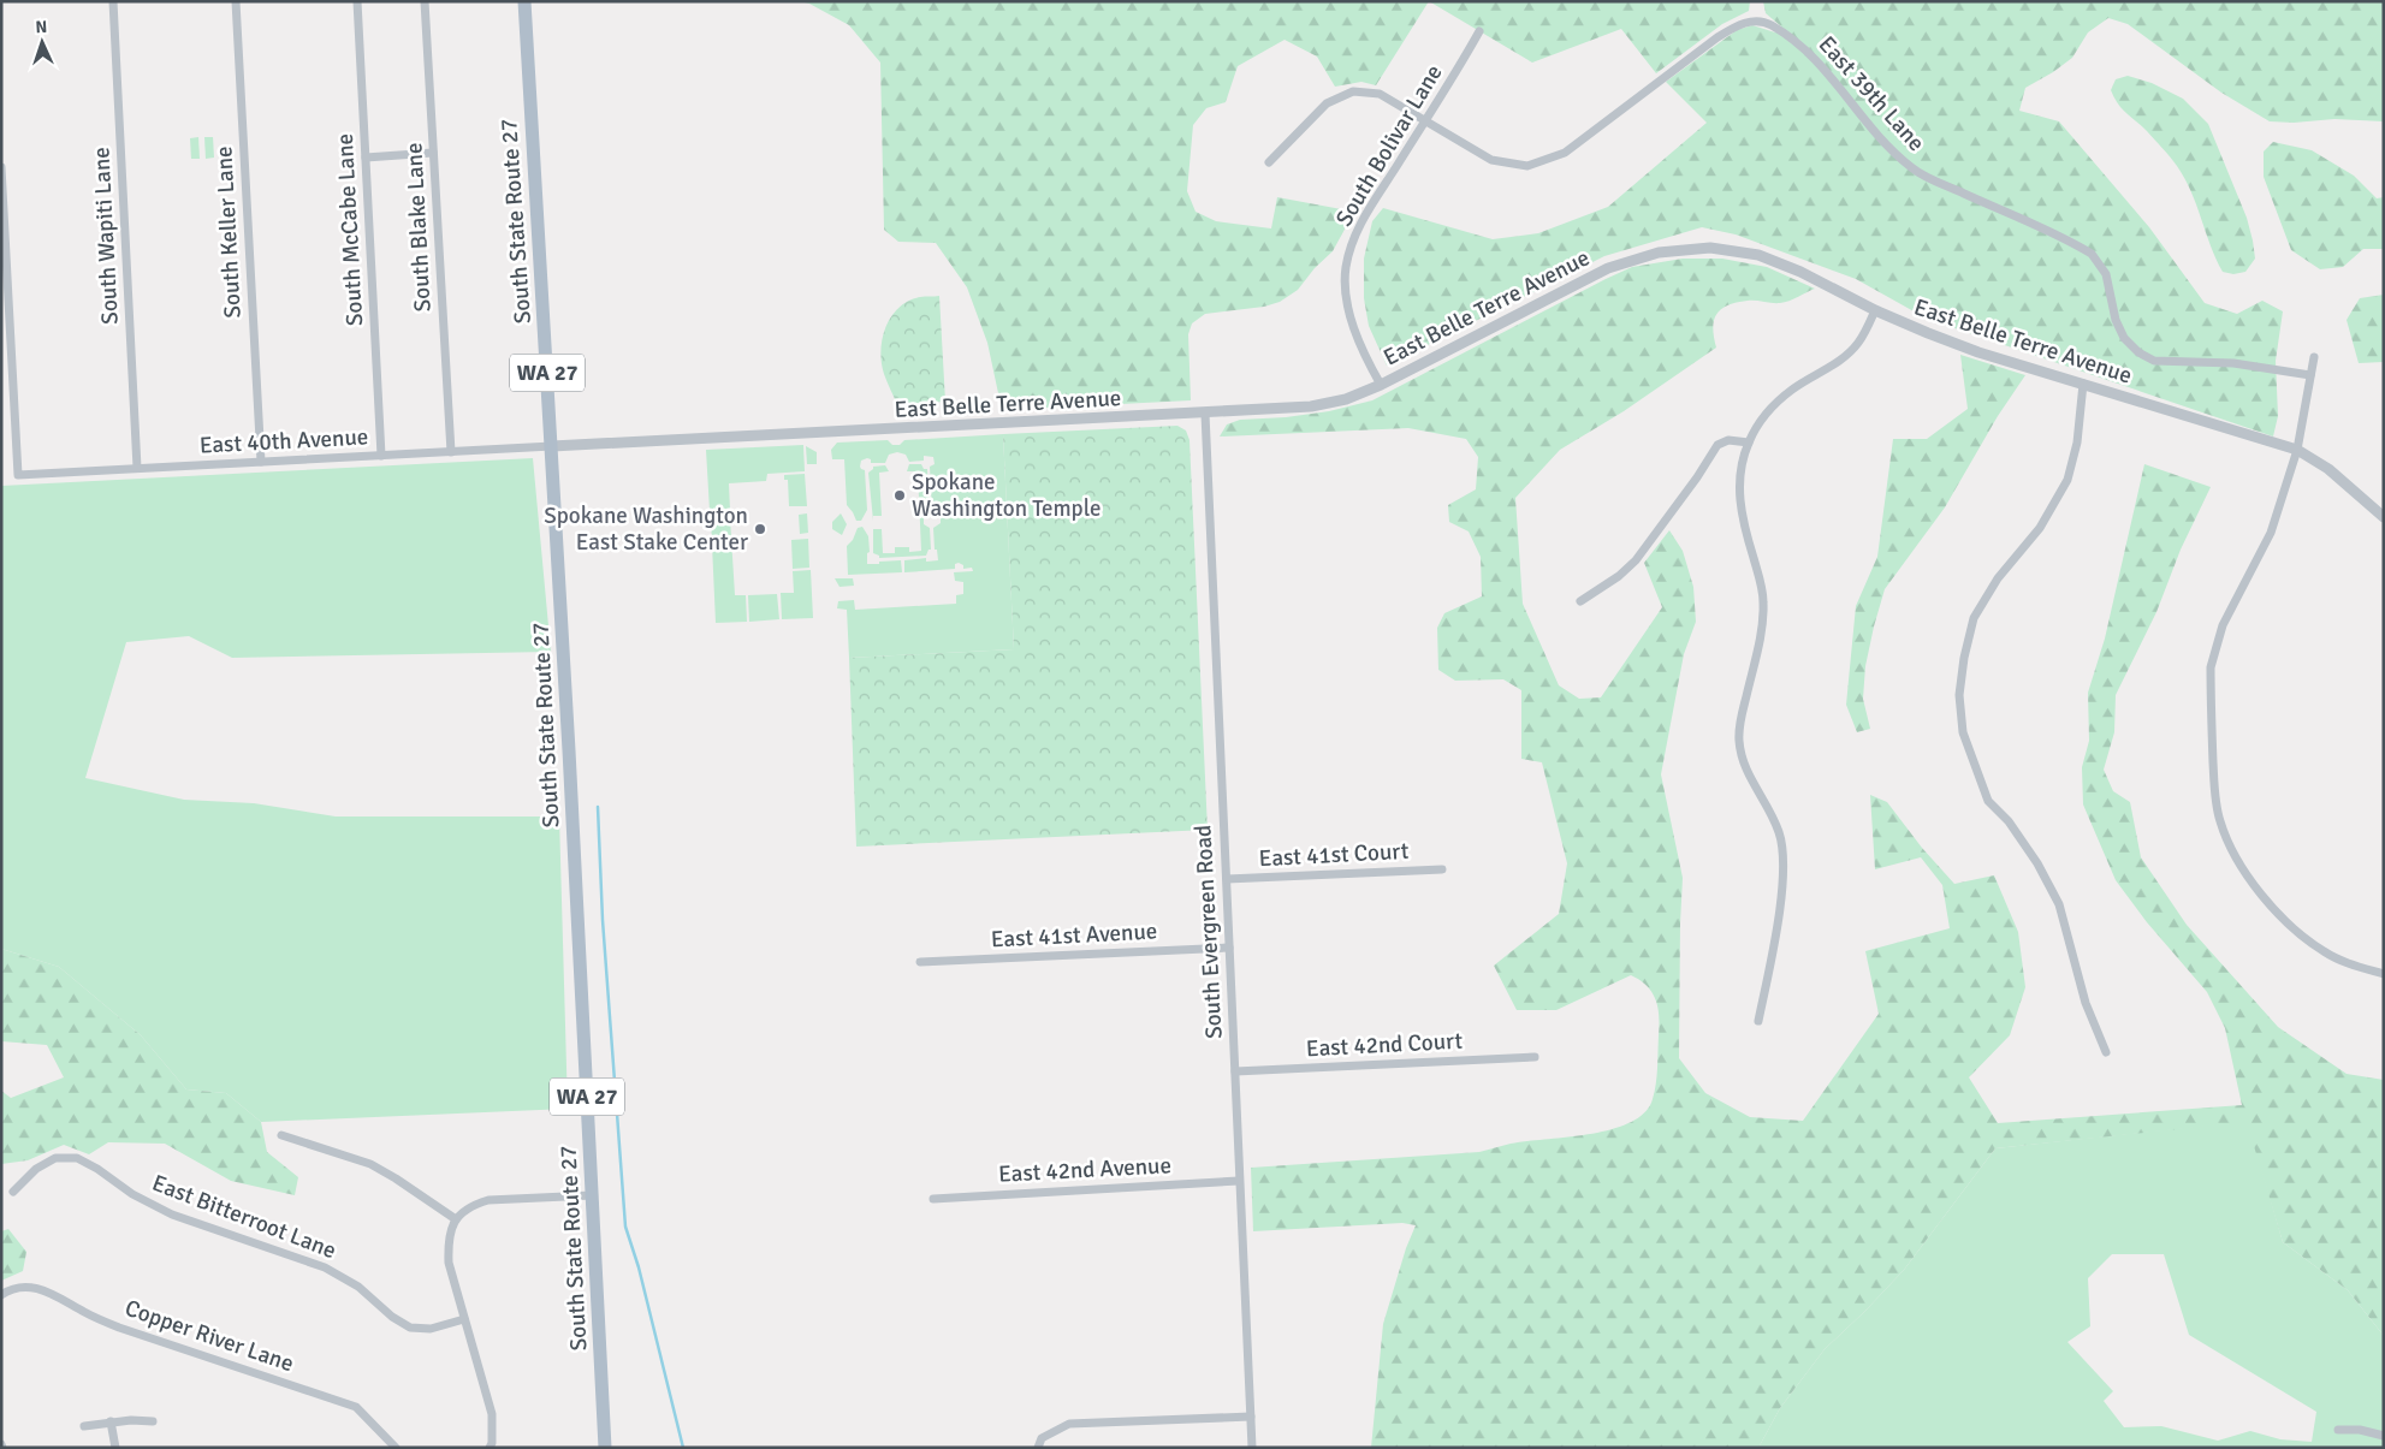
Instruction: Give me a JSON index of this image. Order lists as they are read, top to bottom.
{
  "streets": {
    "main road": ["South State Route 27", "WA 27"],
    "street": [
      "East 39th Lane",
      "South Bolivar Lane",
      "South Blake Lane",
      "South McCabe Lane",
      "South Keller Lane",
      "South Wapiti Lane",
      "East Belle Terre Avenue",
      "East 40th Avenue",
      "East 41st Court",
      "South Evergreen Road",
      "East 41st Avenue",
      "East 42nd Court",
      "East 42nd Avenue",
      "East Bitterroot Lane",
      "Copper River Lane"
    ]
  },
  "crossings": [
    ["East 39th Lane", "South Bolivar Lane"],
    ["South Bolivar Lane", "East Belle Terre Avenue"],
    ["South State Route 27", "East Belle Terre Avenue"],
    ["South State Route 27", "East 40th Avenue"],
    ["South Blake Lane", "East 40th Avenue"],
    ["South McCabe Lane", "East 40th Avenue"],
    ["South Keller Lane", "East 40th Avenue"],
    ["South Wapiti Lane", "East 40th Avenue"],
    ["East Belle Terre Avenue", "East 40th Avenue"],
    ["East Belle Terre Avenue", "South Evergreen Road"],
    ["East 41st Court", "South Evergreen Road"],
    ["South Evergreen Road", "East 41st Avenue"],
    ["South Evergreen Road", "East 42nd Court"],
    ["South Evergreen Road", "East 42nd Avenue"]
  ],
  "places": ["Spokane Washington Temple", "Spokane Washington East Stake Center"],
  "north": "top"
}
